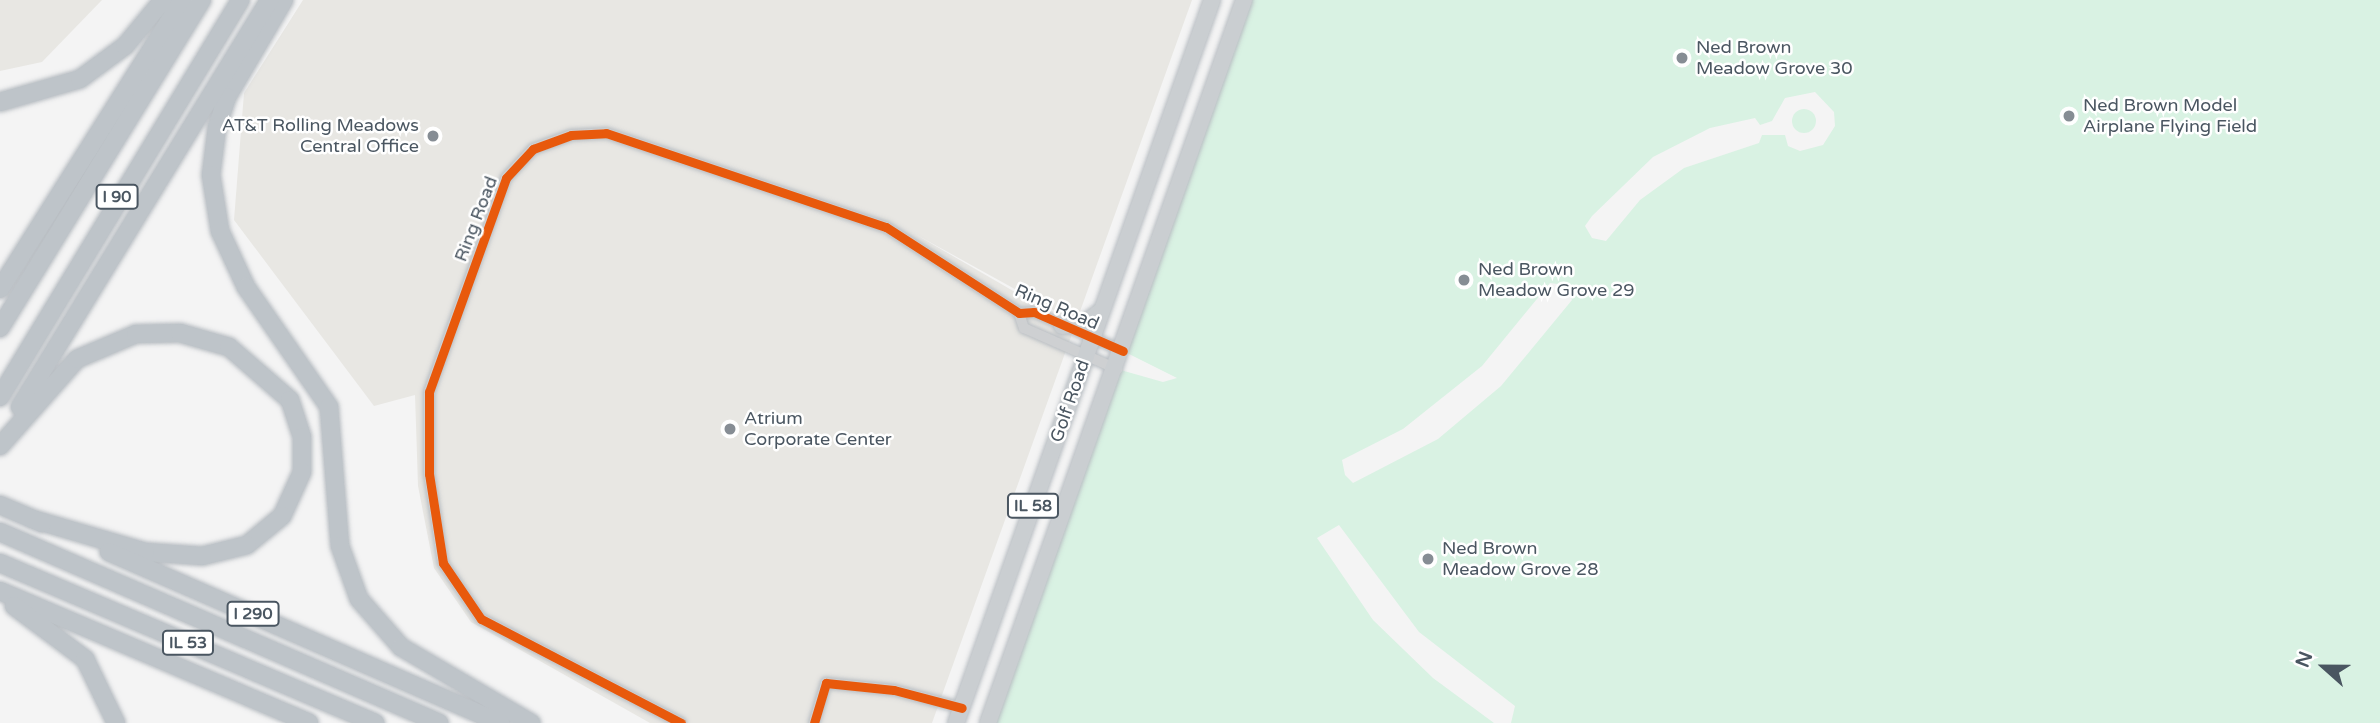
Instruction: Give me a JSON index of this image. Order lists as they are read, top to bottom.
{
  "streets": {
    "highway": ["I 90", "I 290", "IL 53"],
    "main road": ["Golf Road", "IL 58"],
    "street": ["Ring Road"]
  },
  "crossings": [
    ["Ring Road", "Golf Road"]
  ],
  "places": [
    "Ned Brown Meadow Grove 30",
    "Ned Brown Model Airplane Flying Field",
    "AT&T Rolling Meadows Central Office",
    "Ned Brown Meadow Grove 29",
    "Atrium Corporate Center",
    "Ned Brown Meadow Grove 28"
  ],
  "north": "left"
}
